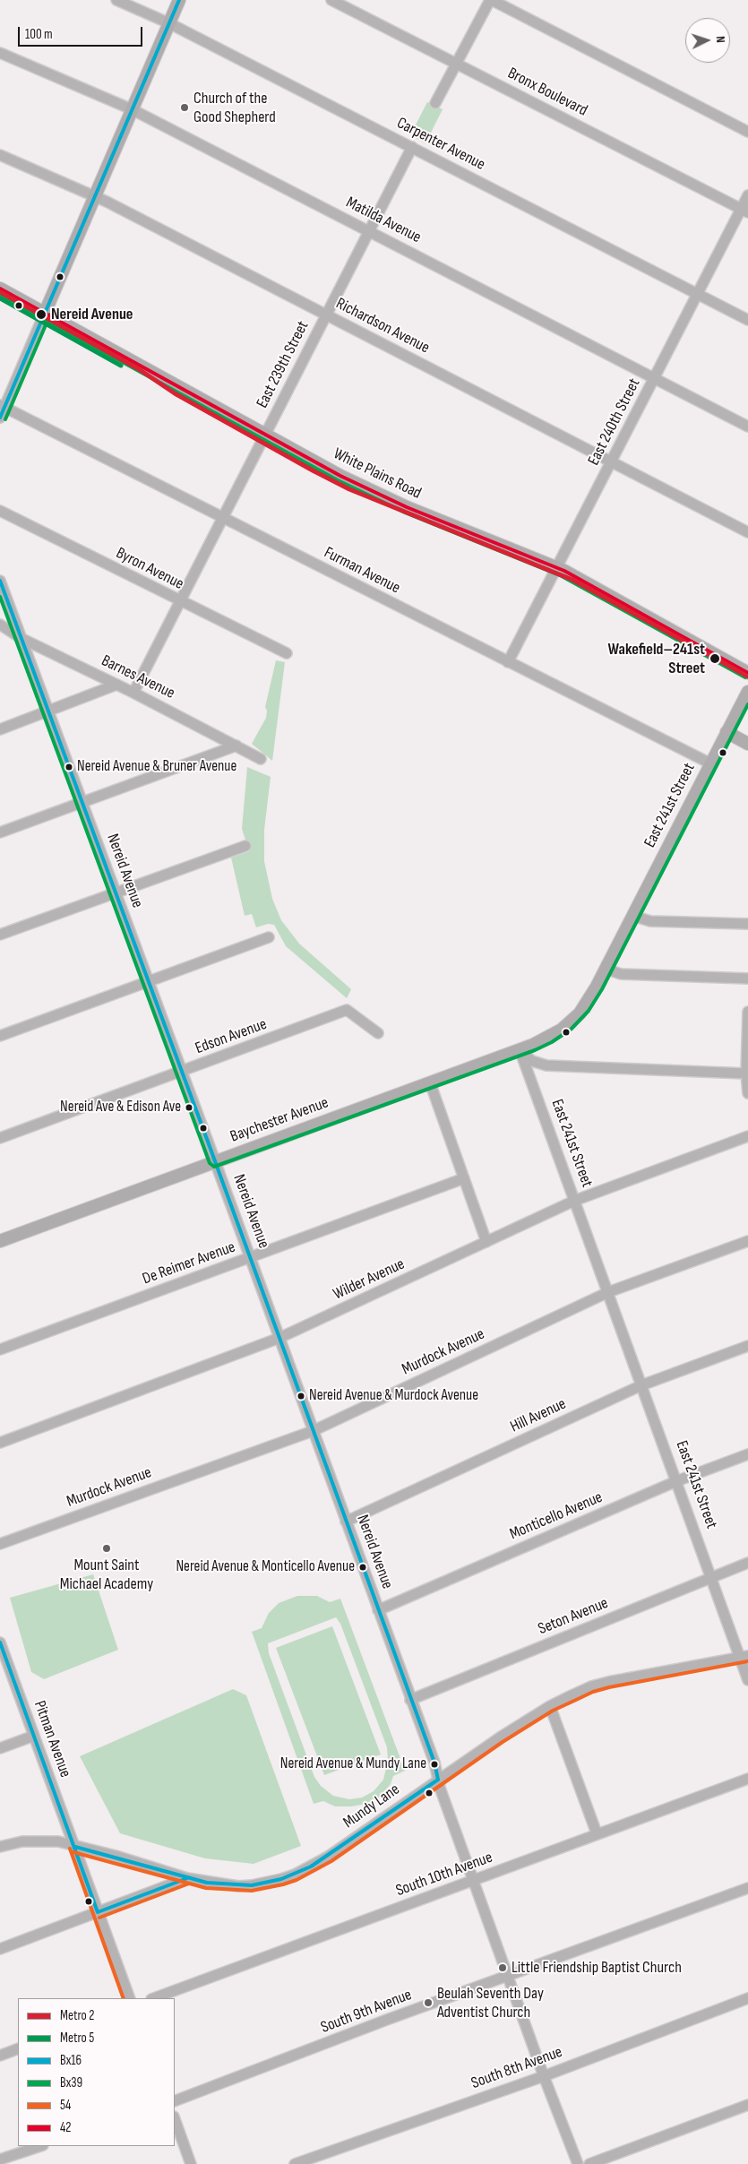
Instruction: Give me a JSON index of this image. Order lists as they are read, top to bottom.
{
  "streets": {
    "main road": ["White Plains Road", "East 241st Street", "Baychester Avenue"],
    "street": [
      "Bronx Boulevard",
      "Carpenter Avenue",
      "Matilda Avenue",
      "Richardson Avenue",
      "East 239th Street",
      "East 240th Street",
      "Byron Avenue",
      "Furman Avenue",
      "Barnes Avenue",
      "Nereid Avenue",
      "Edson Avenue",
      "De Reimer Avenue",
      "Wilder Avenue",
      "Murdock Avenue",
      "Hill Avenue",
      "Monticello Avenue",
      "Seton Avenue",
      "Pitman Avenue",
      "Mundy Lane",
      "South 10th Avenue",
      "South 9th Avenue",
      "South 8th Avenue"
    ]
  },
  "crossings": [
    ["Bronx Boulevard", "East 240th Street"],
    ["Carpenter Avenue", "East 239th Street"],
    ["Carpenter Avenue", "East 240th Street"],
    ["Matilda Avenue", "East 239th Street"],
    ["Matilda Avenue", "East 240th Street"],
    ["Richardson Avenue", "East 239th Street"],
    ["Richardson Avenue", "East 240th Street"],
    ["East 239th Street", "White Plains Road"],
    ["East 239th Street", "Byron Avenue"],
    ["East 239th Street", "Furman Avenue"],
    ["East 239th Street", "Barnes Avenue"],
    ["East 240th Street", "White Plains Road"],
    ["East 240th Street", "Furman Avenue"],
    ["Furman Avenue", "East 241st Street"],
    ["Barnes Avenue", "Nereid Avenue"],
    ["East 241st Street", "Baychester Avenue"],
    ["East 241st Street", "Wilder Avenue"],
    ["East 241st Street", "Murdock Avenue"],
    ["East 241st Street", "Hill Avenue"],
    ["East 241st Street", "Monticello Avenue"],
    ["East 241st Street", "Seton Avenue"],
    ["East 241st Street", "Mundy Lane"],
    ["Nereid Avenue", "Edson Avenue"],
    ["Nereid Avenue", "Baychester Avenue"],
    ["Nereid Avenue", "De Reimer Avenue"],
    ["Nereid Avenue", "Wilder Avenue"],
    ["Nereid Avenue", "Murdock Avenue"],
    ["Nereid Avenue", "Hill Avenue"],
    ["Nereid Avenue", "Monticello Avenue"],
    ["Nereid Avenue", "Seton Avenue"],
    ["Nereid Avenue", "Mundy Lane"],
    ["Nereid Avenue", "South 10th Avenue"],
    ["Nereid Avenue", "South 9th Avenue"],
    ["Nereid Avenue", "South 8th Avenue"],
    ["Pitman Avenue", "Mundy Lane"]
  ],
  "places": [
    "Church of the Good Shepherd",
    "Nereid Avenue",
    "Wakefield–241st Street",
    "Nereid Avenue & Bruner Avenue",
    "Nereid Ave & Edison Ave",
    "Nereid Avenue & Murdock Avenue",
    "Mount Saint Michael Academy",
    "Nereid Avenue & Monticello Avenue",
    "Nereid Avenue & Mundy Lane",
    "Little Friendship Baptist Church",
    "Beulah Seventh Day Adventist Church"
  ],
  "lines": [
    "transit line Bx16",
    "transit line 42",
    "metro line 2",
    "transit line Bx39",
    "metro line 5",
    "transit line 54"
  ],
  "legend": [
    "Metro 2",
    "Metro 5",
    "Bx16",
    "Bx39",
    "54",
    "42"
  ],
  "scale_bar": "100 m",
  "north": "right"
}
